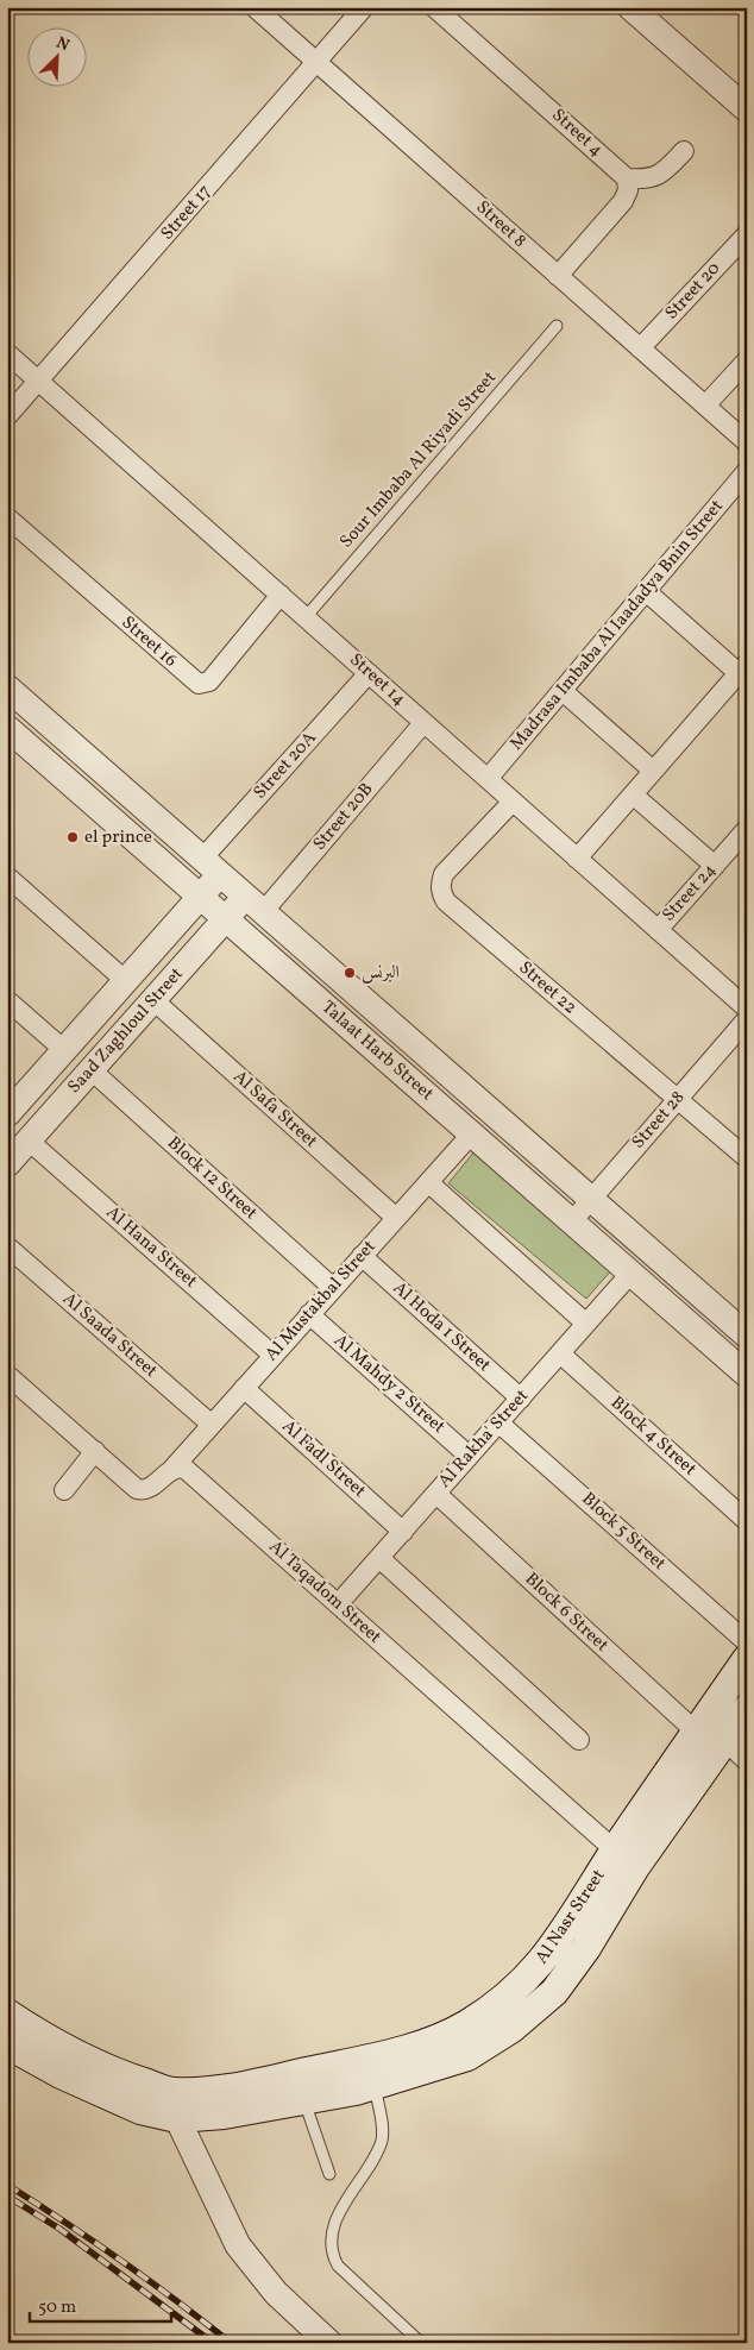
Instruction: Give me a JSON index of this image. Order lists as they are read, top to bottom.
{
  "streets": {
    "main road": ["Al Nasr Street"],
    "street": [
      "Street 4",
      "Street 17",
      "Street 8",
      "Street 20",
      "Madrasa Imbaba Al Iaadadya Bnin Street",
      "Street 16",
      "Street 14",
      "Street 20A",
      "Street 20B",
      "Street 24",
      "Street 22",
      "Saad Zaghloul Street",
      "Talaat Harb Street",
      "Al Safa Street",
      "Street 28",
      "Block 12 Street",
      "Al Hana Street",
      "Al Mustakbal Street",
      "Al Hoda 1 Street",
      "Al Saada Street",
      "Al Mahdy 2 Street",
      "Block 4 Street",
      "Al Rakha' Street",
      "Al Fadl Street",
      "Block 5 Street",
      "Al Taqadom Street",
      "Block 6 Street"
    ],
    "lane": ["Sour Imbaba Al Riyadi Street"]
  },
  "crossings": [
    ["Street 17", "Street 8"],
    ["Street 17", "Street 14"],
    ["Street 8", "Street 20"],
    ["Sour Imbaba Al Riyadi Street", "Street 14"],
    ["Madrasa Imbaba Al Iaadadya Bnin Street", "Street 14"],
    ["Street 16", "Street 14"],
    ["Street 14", "Street 20A"],
    ["Street 14", "Street 20B"],
    ["Street 14", "Street 24"],
    ["Street 14", "Street 22"],
    ["Street 20A", "Saad Zaghloul Street"],
    ["Street 20A", "Talaat Harb Street"],
    ["Street 20B", "Saad Zaghloul Street"],
    ["Street 20B", "Talaat Harb Street"],
    ["Street 22", "Street 28"],
    ["Saad Zaghloul Street", "Talaat Harb Street"],
    ["Saad Zaghloul Street", "Al Safa Street"],
    ["Saad Zaghloul Street", "Block 12 Street"],
    ["Saad Zaghloul Street", "Al Hana Street"],
    ["Talaat Harb Street", "Street 28"],
    ["Talaat Harb Street", "Al Mustakbal Street"],
    ["Talaat Harb Street", "Al Rakha' Street"],
    ["Al Safa Street", "Al Mustakbal Street"],
    ["Block 12 Street", "Al Mustakbal Street"],
    ["Al Hana Street", "Al Mustakbal Street"],
    ["Al Mustakbal Street", "Al Hoda 1 Street"],
    ["Al Mustakbal Street", "Al Saada Street"],
    ["Al Mustakbal Street", "Al Mahdy 2 Street"],
    ["Al Mustakbal Street", "Al Fadl Street"],
    ["Al Mustakbal Street", "Al Taqadom Street"],
    ["Al Hoda 1 Street", "Al Rakha' Street"],
    ["Al Mahdy 2 Street", "Al Rakha' Street"],
    ["Block 4 Street", "Al Rakha' Street"],
    ["Al Rakha' Street", "Al Fadl Street"],
    ["Al Rakha' Street", "Block 5 Street"],
    ["Al Rakha' Street", "Al Taqadom Street"],
    ["Al Rakha' Street", "Block 6 Street"],
    ["Al Taqadom Street", "Al Nasr Street"],
    ["Block 6 Street", "Al Nasr Street"]
  ],
  "places": ["el prince", "البرنس"],
  "scale_bar": "50 m",
  "north": "top right"
}
